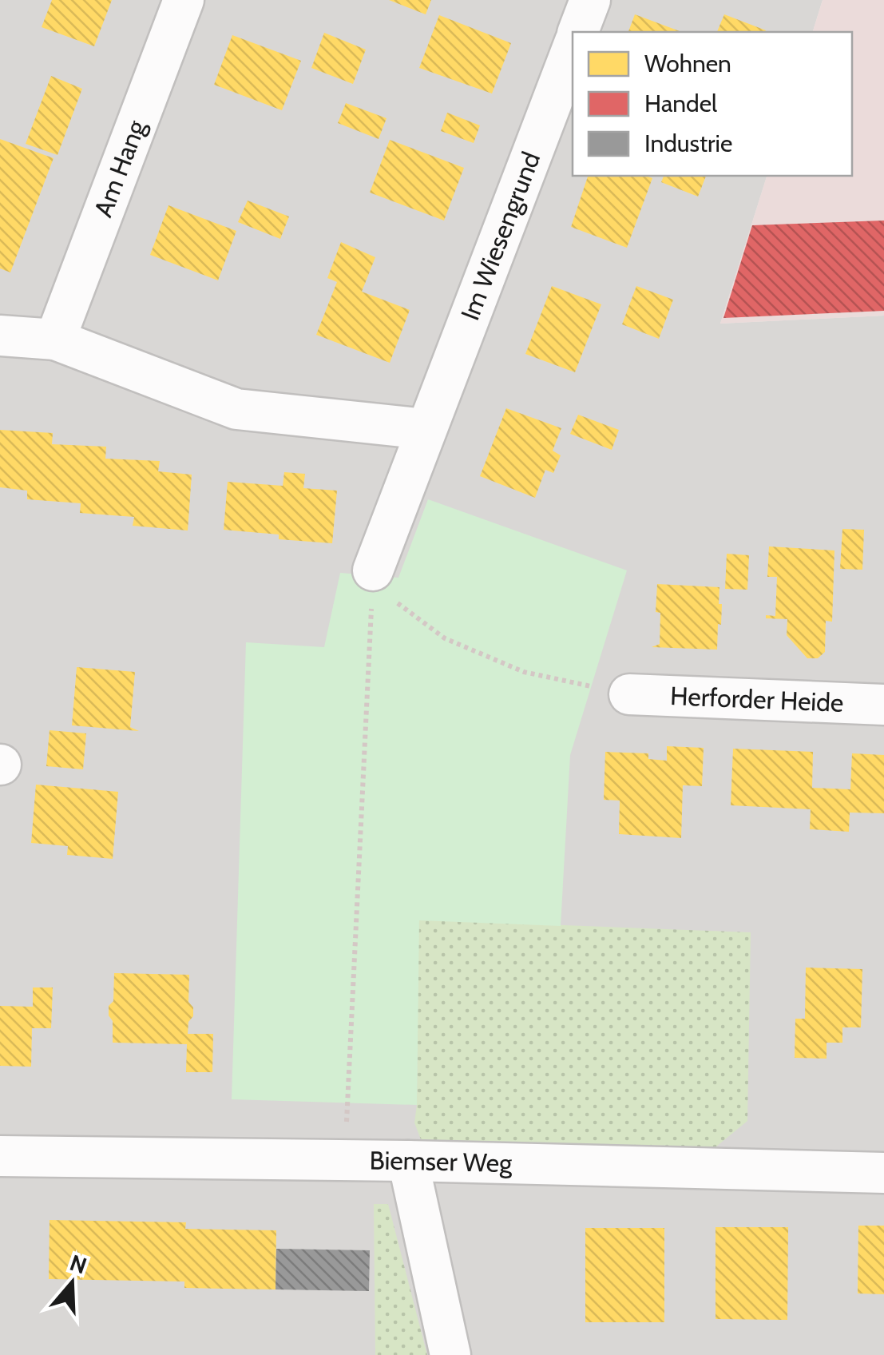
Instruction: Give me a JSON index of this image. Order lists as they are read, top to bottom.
{
  "streets": {
    "street": [
      "Am Hang",
      "Im Wiesengrund",
      "Herforder Heide",
      "Biemser Weg"
    ]
  },
  "legend": ["Wohnen", "Handel", "Industrie"],
  "north": "top"
}
